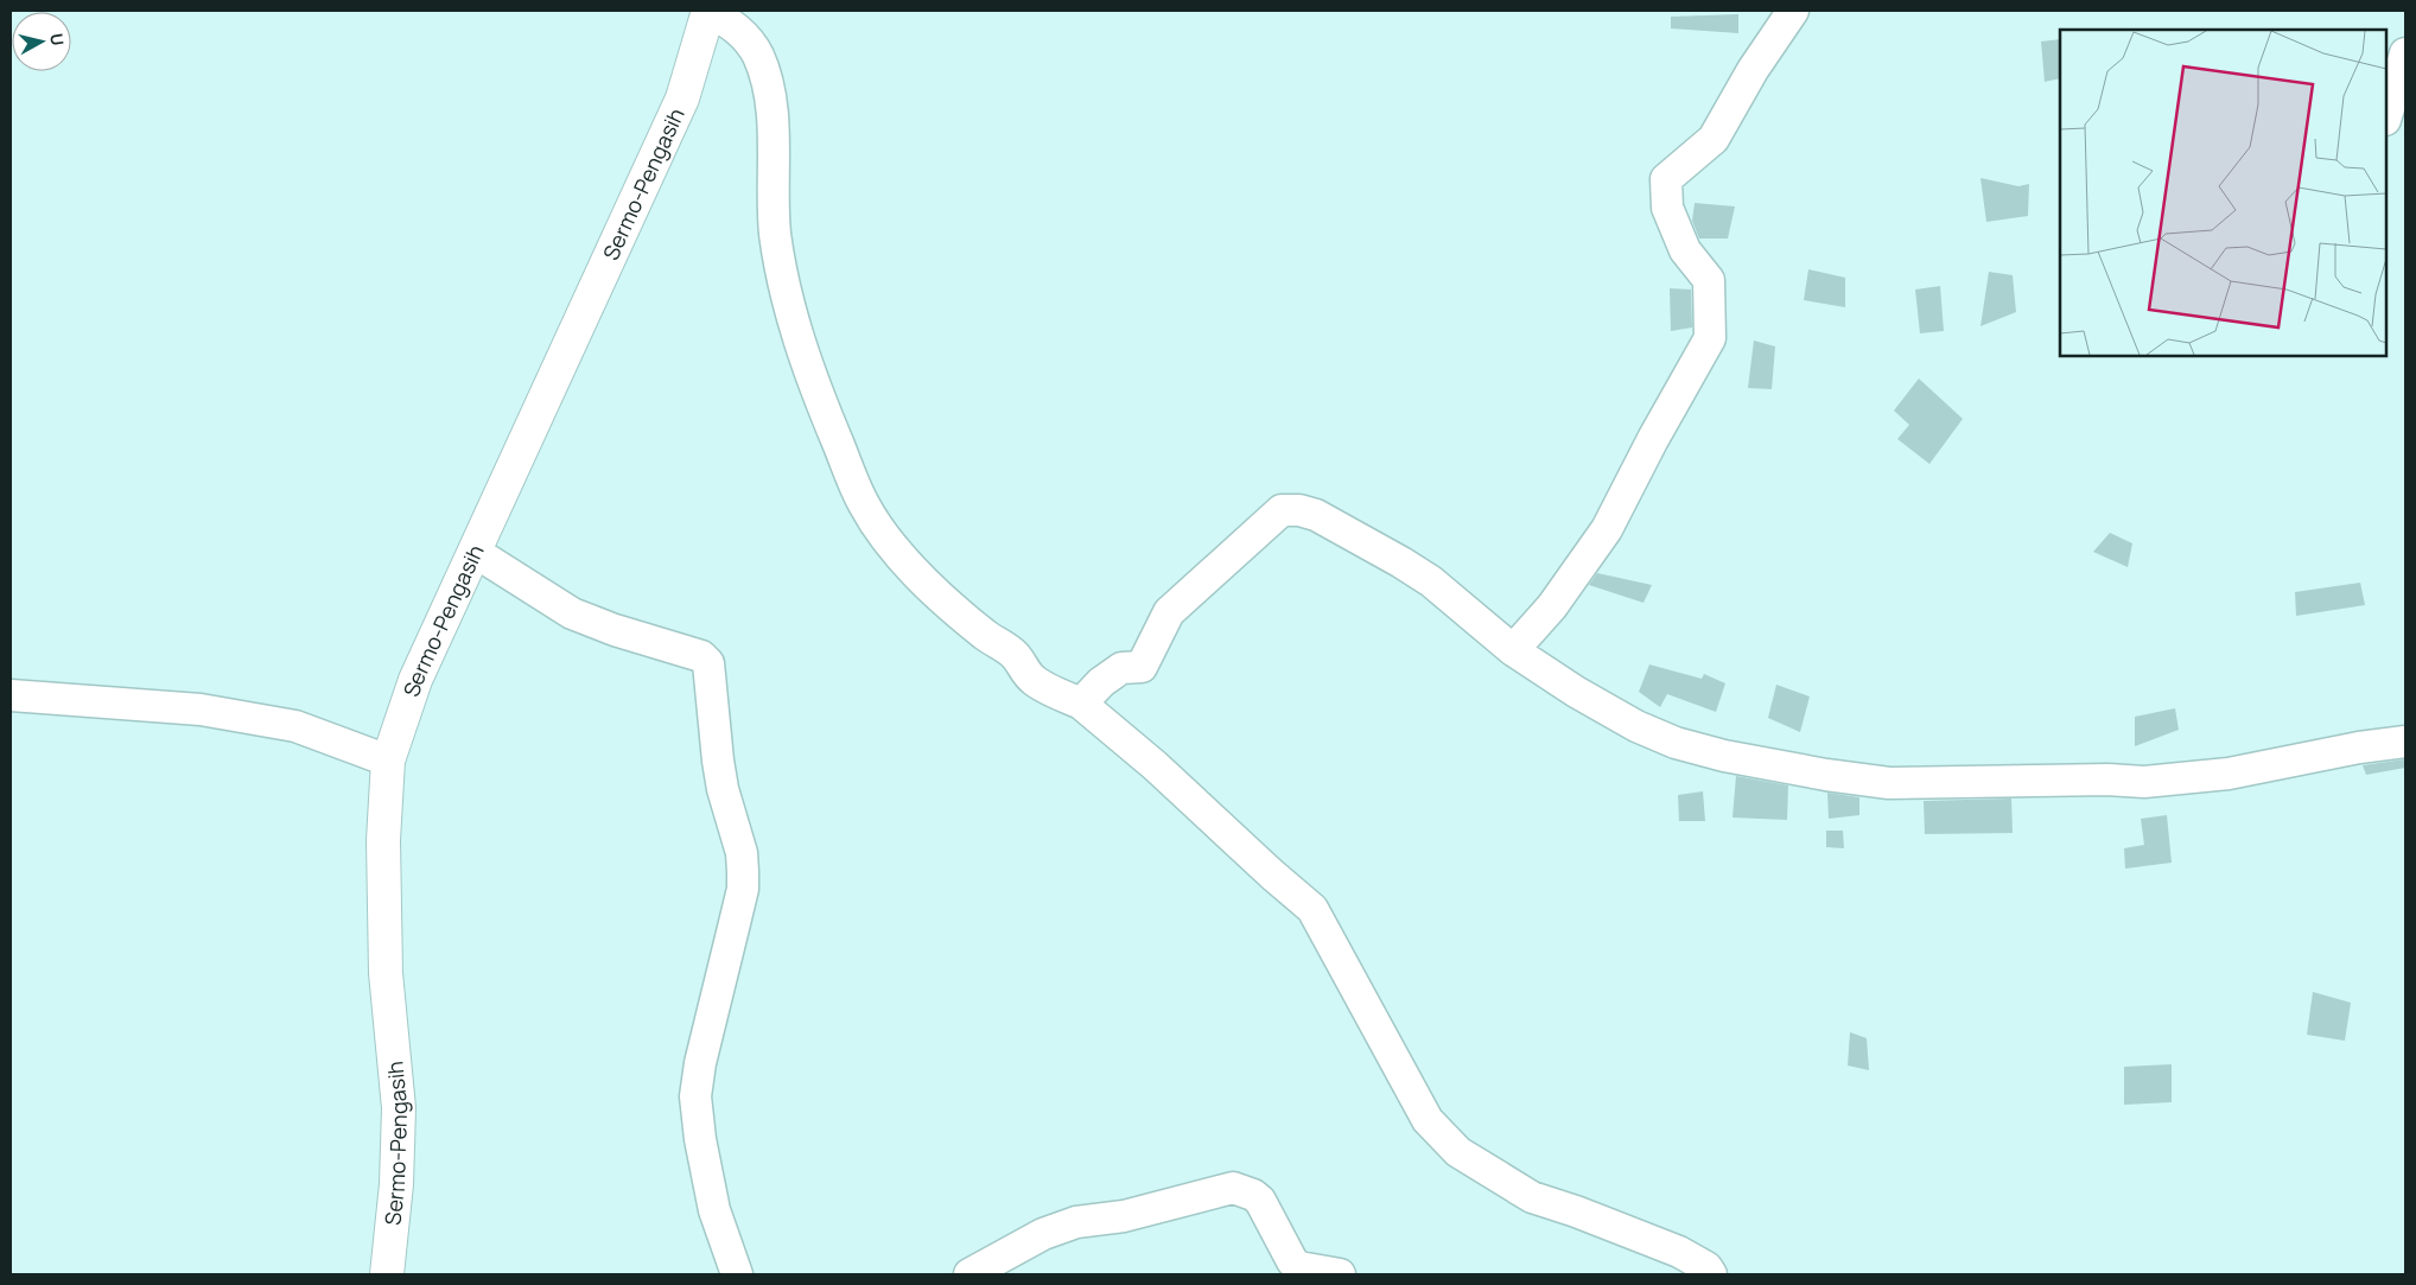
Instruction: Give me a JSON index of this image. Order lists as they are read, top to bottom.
{
  "streets": {
    "main road": ["Sermo-Pengasih"]
  },
  "north": "right"
}
